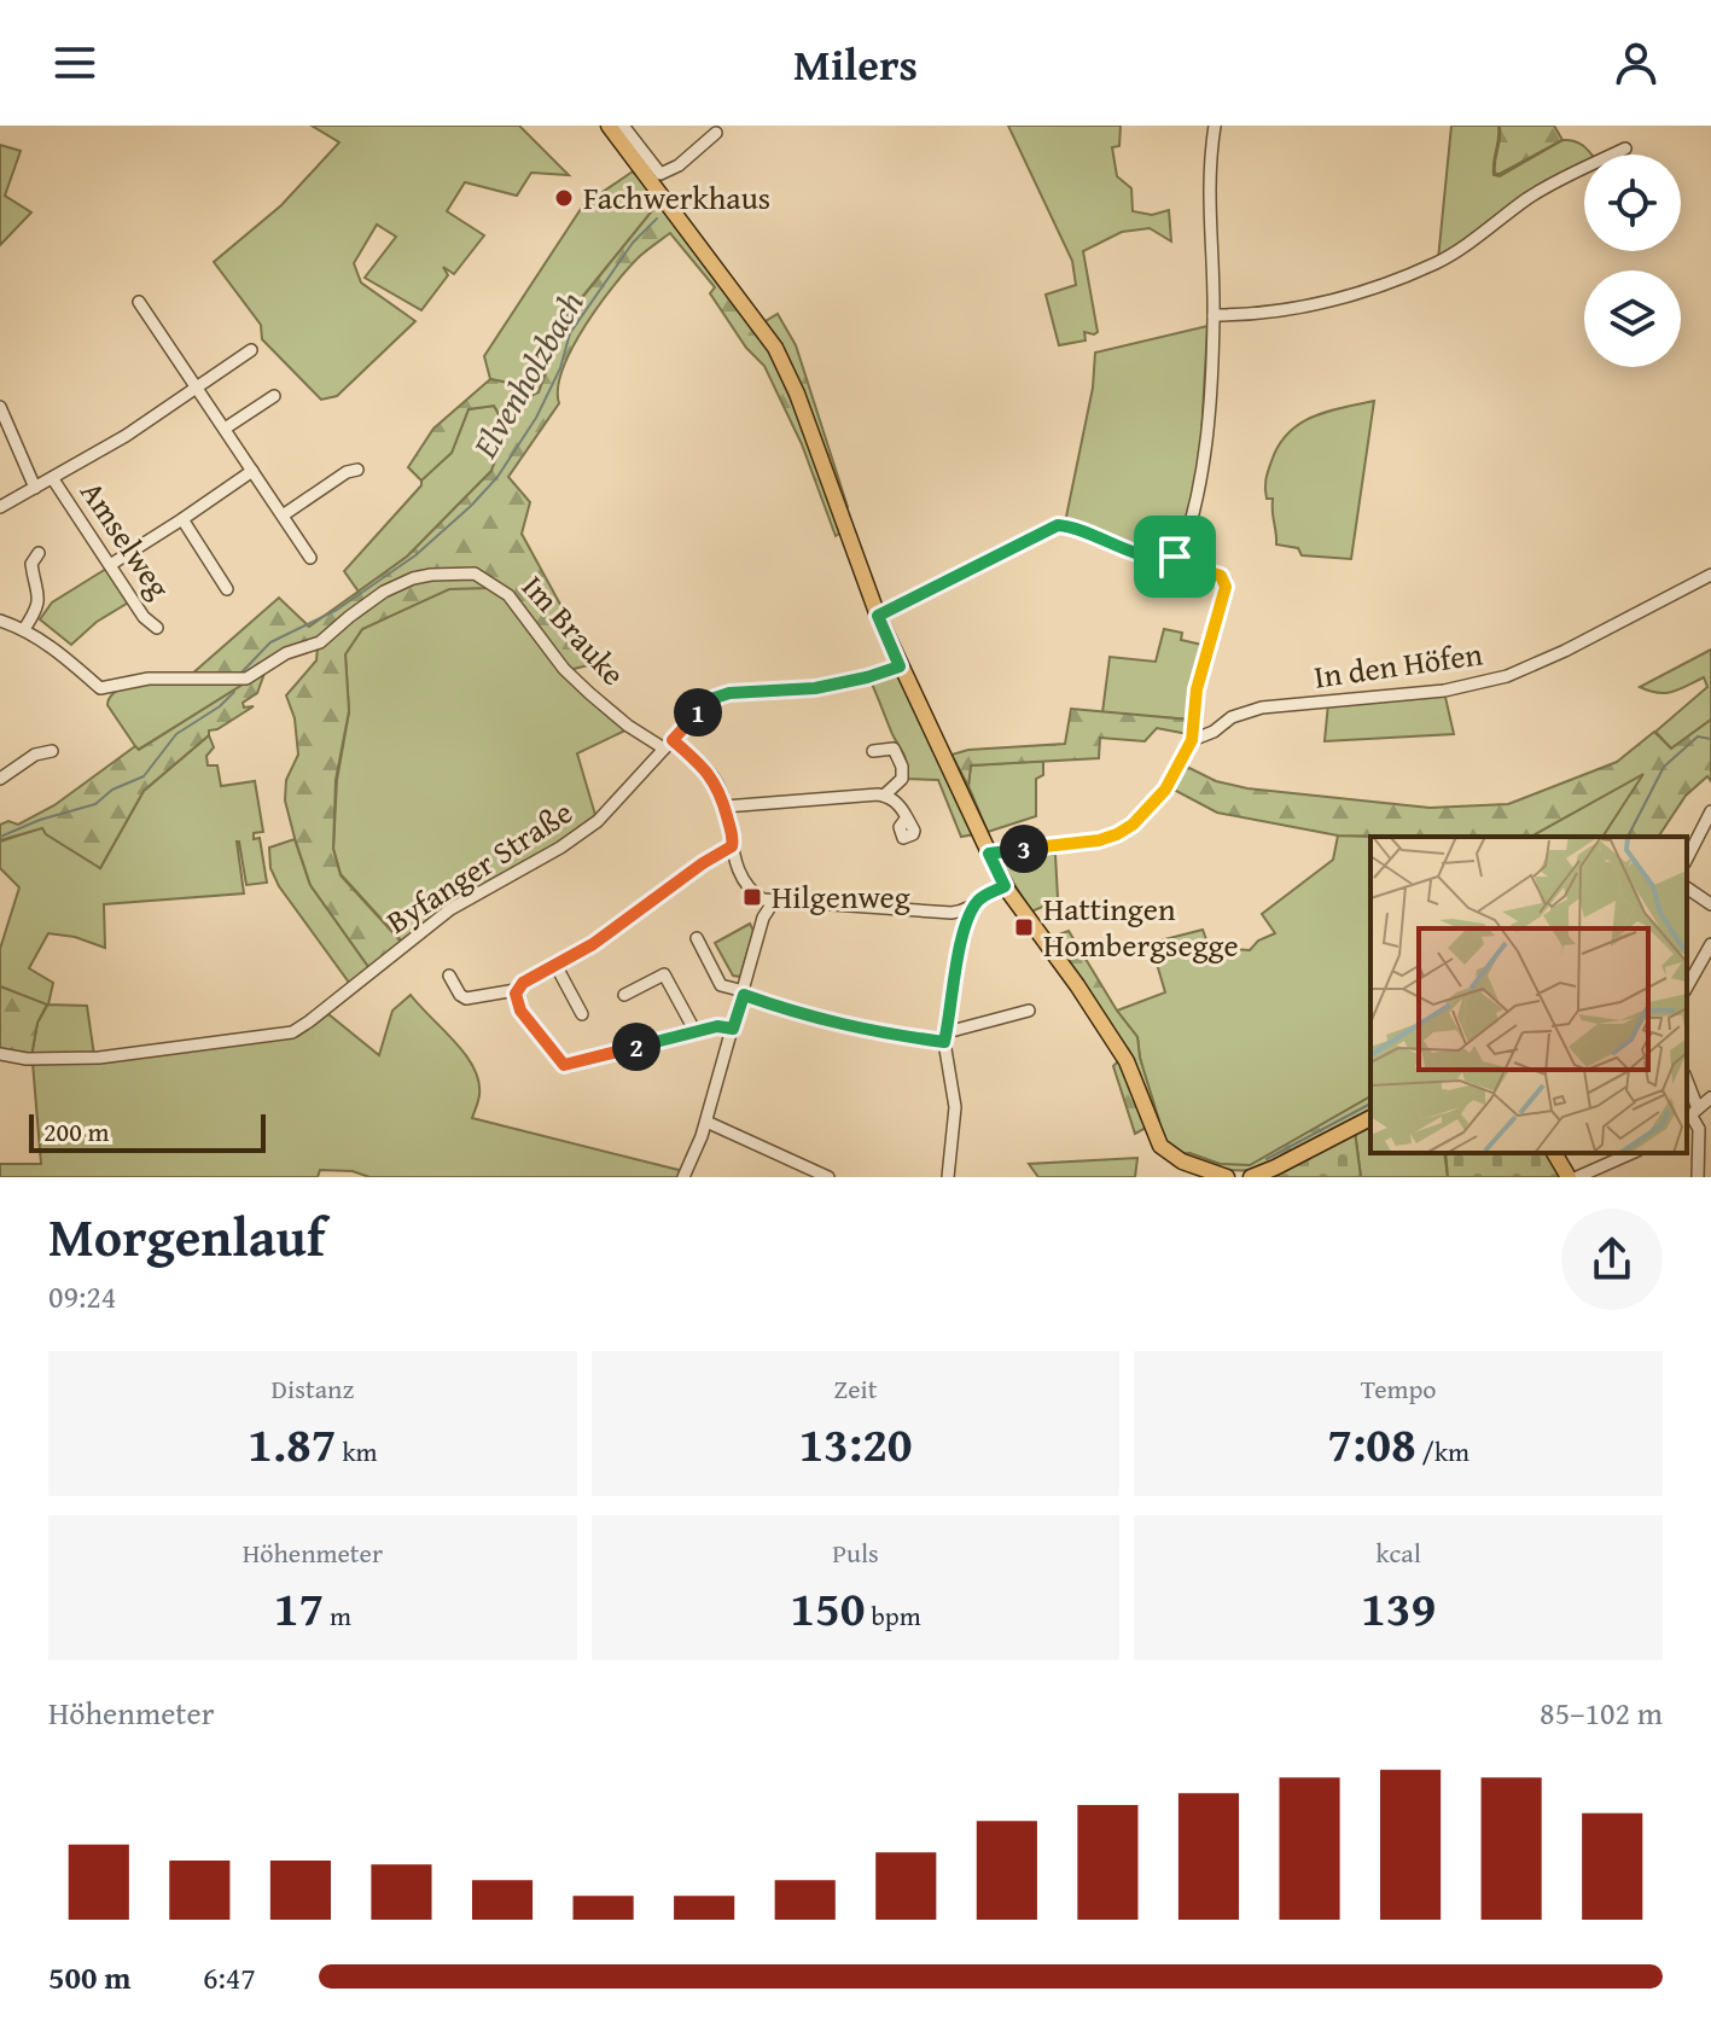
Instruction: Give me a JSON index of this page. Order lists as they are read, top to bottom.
{
  "streets": {
    "street": [
      "Amselweg",
      "Im Brauke",
      "In den Höfen",
      "Byfanger Straße"
    ]
  },
  "crossings": [
    ["Im Brauke", "Byfanger Straße"]
  ],
  "water": ["Elvenholzbach"],
  "places": {
    "other": ["Fachwerkhaus"],
    "transit": ["Hilgenweg", "Hattingen Hombergsegge"]
  },
  "scale_bar": "200 m",
  "page": {
    "header": "Milers",
    "pins": ["1", "3", "2"],
    "scale": "200 m",
    "heading": ["Morgenlauf", "09:24"],
    "stats": [
      ["Distanz", "1.87 km"],
      ["Zeit", "13:20"],
      ["Tempo", "7:08 /km"],
      ["Höhenmeter", "17 m"],
      ["Puls", "150 bpm"],
      ["kcal", "139"]
    ],
    "chart": ["Höhenmeter", "85–102 m"],
    "list": [
      {
        "name": "500 m",
        "note": "6:47"
      }
    ]
  }
}
